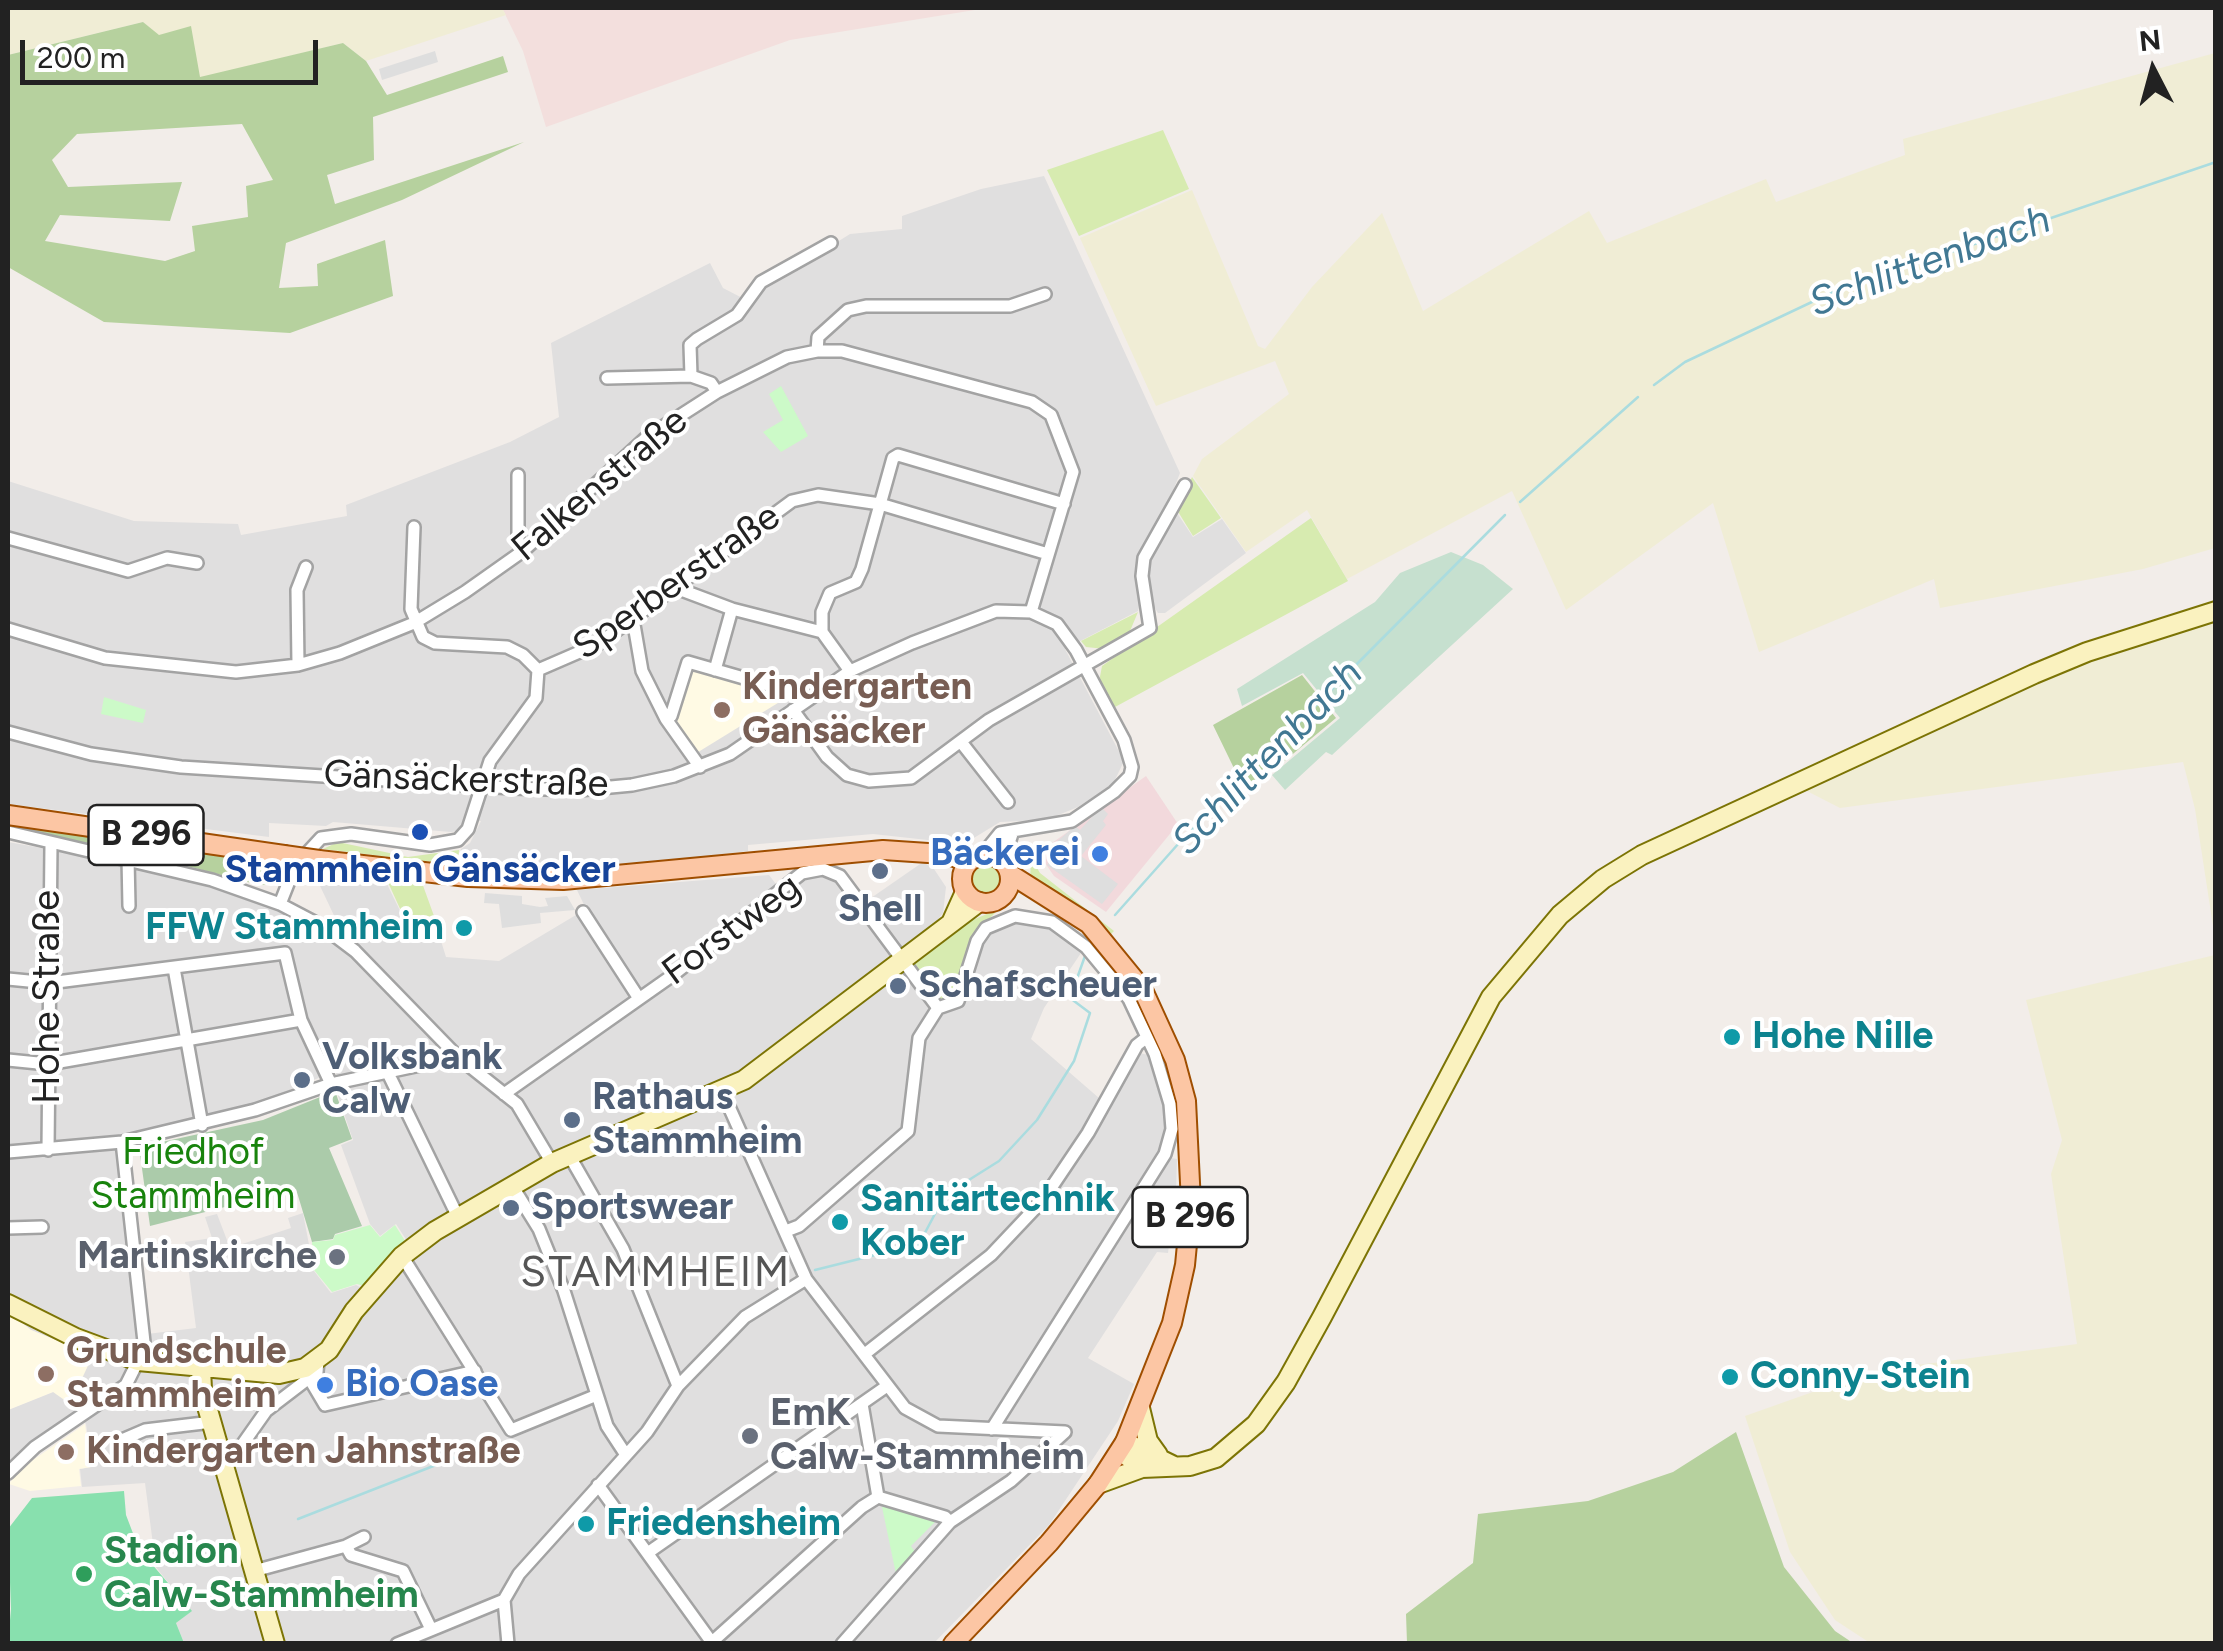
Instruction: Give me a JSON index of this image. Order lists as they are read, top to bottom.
{
  "streets": {
    "main road": ["B 296"],
    "street": [
      "Falkenstraße",
      "Sperberstraße",
      "Gänsäckerstraße",
      "Forstweg",
      "Hohe Straße"
    ]
  },
  "crossings": [
    ["Falkenstraße", "Sperberstraße"],
    ["Falkenstraße", "Gänsäckerstraße"]
  ],
  "districts": ["STAMMHEIM"],
  "water": ["Schlittenbach"],
  "parks": ["Friedhof Stammheim"],
  "places": [
    "Kindergarten Gänsäcker",
    "Stammhein Gänsäcker",
    "Bäckerei",
    "Shell",
    "FFW Stammheim",
    "Schafscheuer",
    "Hohe Nille",
    "Volksbank Calw",
    "Rathaus Stammheim",
    "Sportswear",
    "Sanitärtechnik Kober",
    "Martinskirche",
    "Grundschule Stammheim",
    "Conny-Stein",
    "Bio Oase",
    "EmK Calw-Stammheim",
    "Kindergarten Jahnstraße",
    "Friedensheim",
    "Stadion Calw-Stammheim"
  ],
  "scale_bar": "200 m",
  "north": "top"
}
